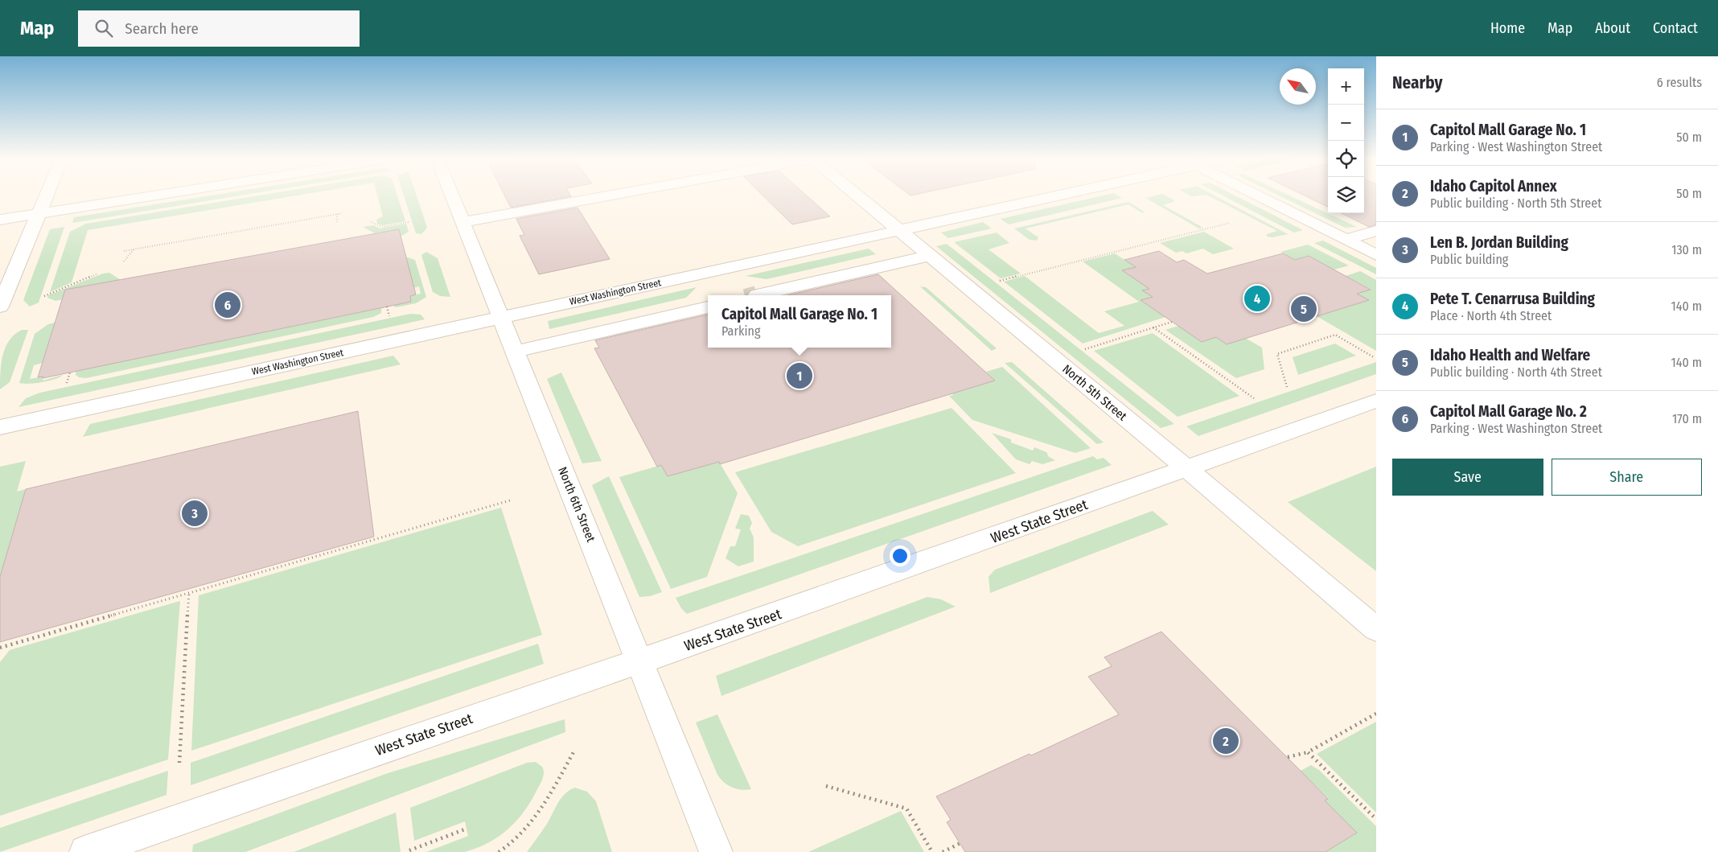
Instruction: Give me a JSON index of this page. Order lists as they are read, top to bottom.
{
  "streets": {
    "street": [
      "West Washington Street",
      "North 5th Street",
      "North 6th Street",
      "West State Street"
    ]
  },
  "crossings": [
    ["West Washington Street", "North 5th Street"],
    ["West Washington Street", "North 6th Street"],
    ["North 5th Street", "West State Street"],
    ["North 6th Street", "West State Street"]
  ],
  "north": "top left",
  "page": {
    "header": "Map",
    "search": "Search here",
    "nav": [
      "Home",
      "Map",
      "About",
      "Contact"
    ],
    "heading": ["Nearby", "6 results"],
    "map_buttons": ["+", "−"],
    "list": [
      {
        "mark": "1",
        "name": "Capitol Mall Garage No. 1",
        "note": "Parking · West Washington Street",
        "value": "50 m"
      },
      {
        "mark": "2",
        "name": "Idaho Capitol Annex",
        "note": "Public building · North 5th Street",
        "value": "50 m"
      },
      {
        "mark": "3",
        "name": "Len B. Jordan Building",
        "note": "Public building",
        "value": "130 m"
      },
      {
        "mark": "4",
        "name": "Pete T. Cenarrusa Building",
        "note": "Place · North 4th Street",
        "value": "140 m"
      },
      {
        "mark": "5",
        "name": "Idaho Health and Welfare",
        "note": "Public building · North 4th Street",
        "value": "140 m"
      },
      {
        "mark": "6",
        "name": "Capitol Mall Garage No. 2",
        "note": "Parking · West Washington Street",
        "value": "170 m"
      }
    ],
    "pins": [
      "4",
      "6",
      "5",
      "1",
      "3",
      "2"
    ],
    "popup": ["Capitol Mall Garage No. 1", "Parking"],
    "buttons": ["Save", "Share"]
  }
}
